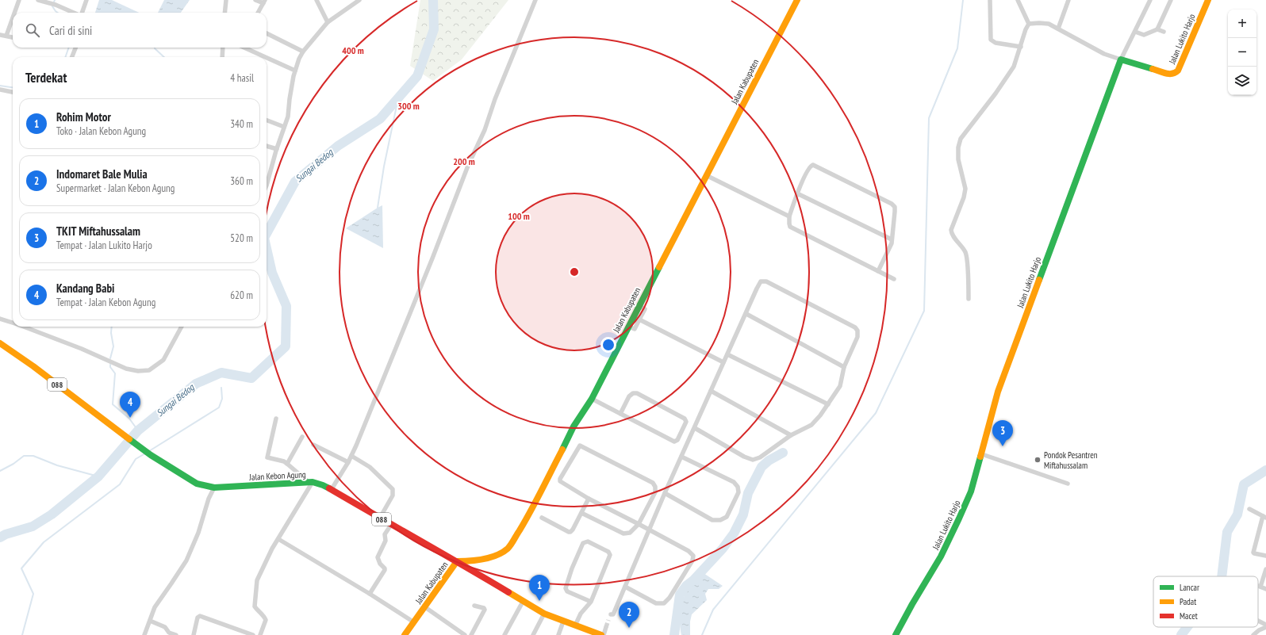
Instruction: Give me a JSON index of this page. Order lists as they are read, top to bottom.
{
  "streets": {
    "main road": [
      "Jalan Lukito Harjo",
      "Jalan Kabupaten",
      "088",
      "Jalan Kebon Agung"
    ]
  },
  "crossings": [
    ["Jalan Kabupaten", "Jalan Kebon Agung"]
  ],
  "water": ["Sungai Bedog"],
  "places": ["Pondok Pesantren Miftahussalam"],
  "legend": ["Lancar", "Padat", "Macet"],
  "page": {
    "map_buttons": ["+", "−"],
    "search": "Cari di sini",
    "heading": ["Terdekat", "4 hasil"],
    "list": [
      {
        "mark": "1",
        "name": "Rohim Motor",
        "note": "Toko · Jalan Kebon Agung",
        "value": "340 m"
      },
      {
        "mark": "2",
        "name": "Indomaret Bale Mulia",
        "note": "Supermarket · Jalan Kebon Agung",
        "value": "360 m"
      },
      {
        "mark": "3",
        "name": "TKIT Miftahussalam",
        "note": "Tempat · Jalan Lukito Harjo",
        "value": "520 m"
      },
      {
        "mark": "4",
        "name": "Kandang Babi",
        "note": "Tempat · Jalan Kebon Agung",
        "value": "620 m"
      }
    ],
    "pins": [
      "4",
      "3",
      "1",
      "2"
    ]
  },
  "rings": [
    "400 m",
    "300 m",
    "200 m",
    "100 m"
  ]
}
